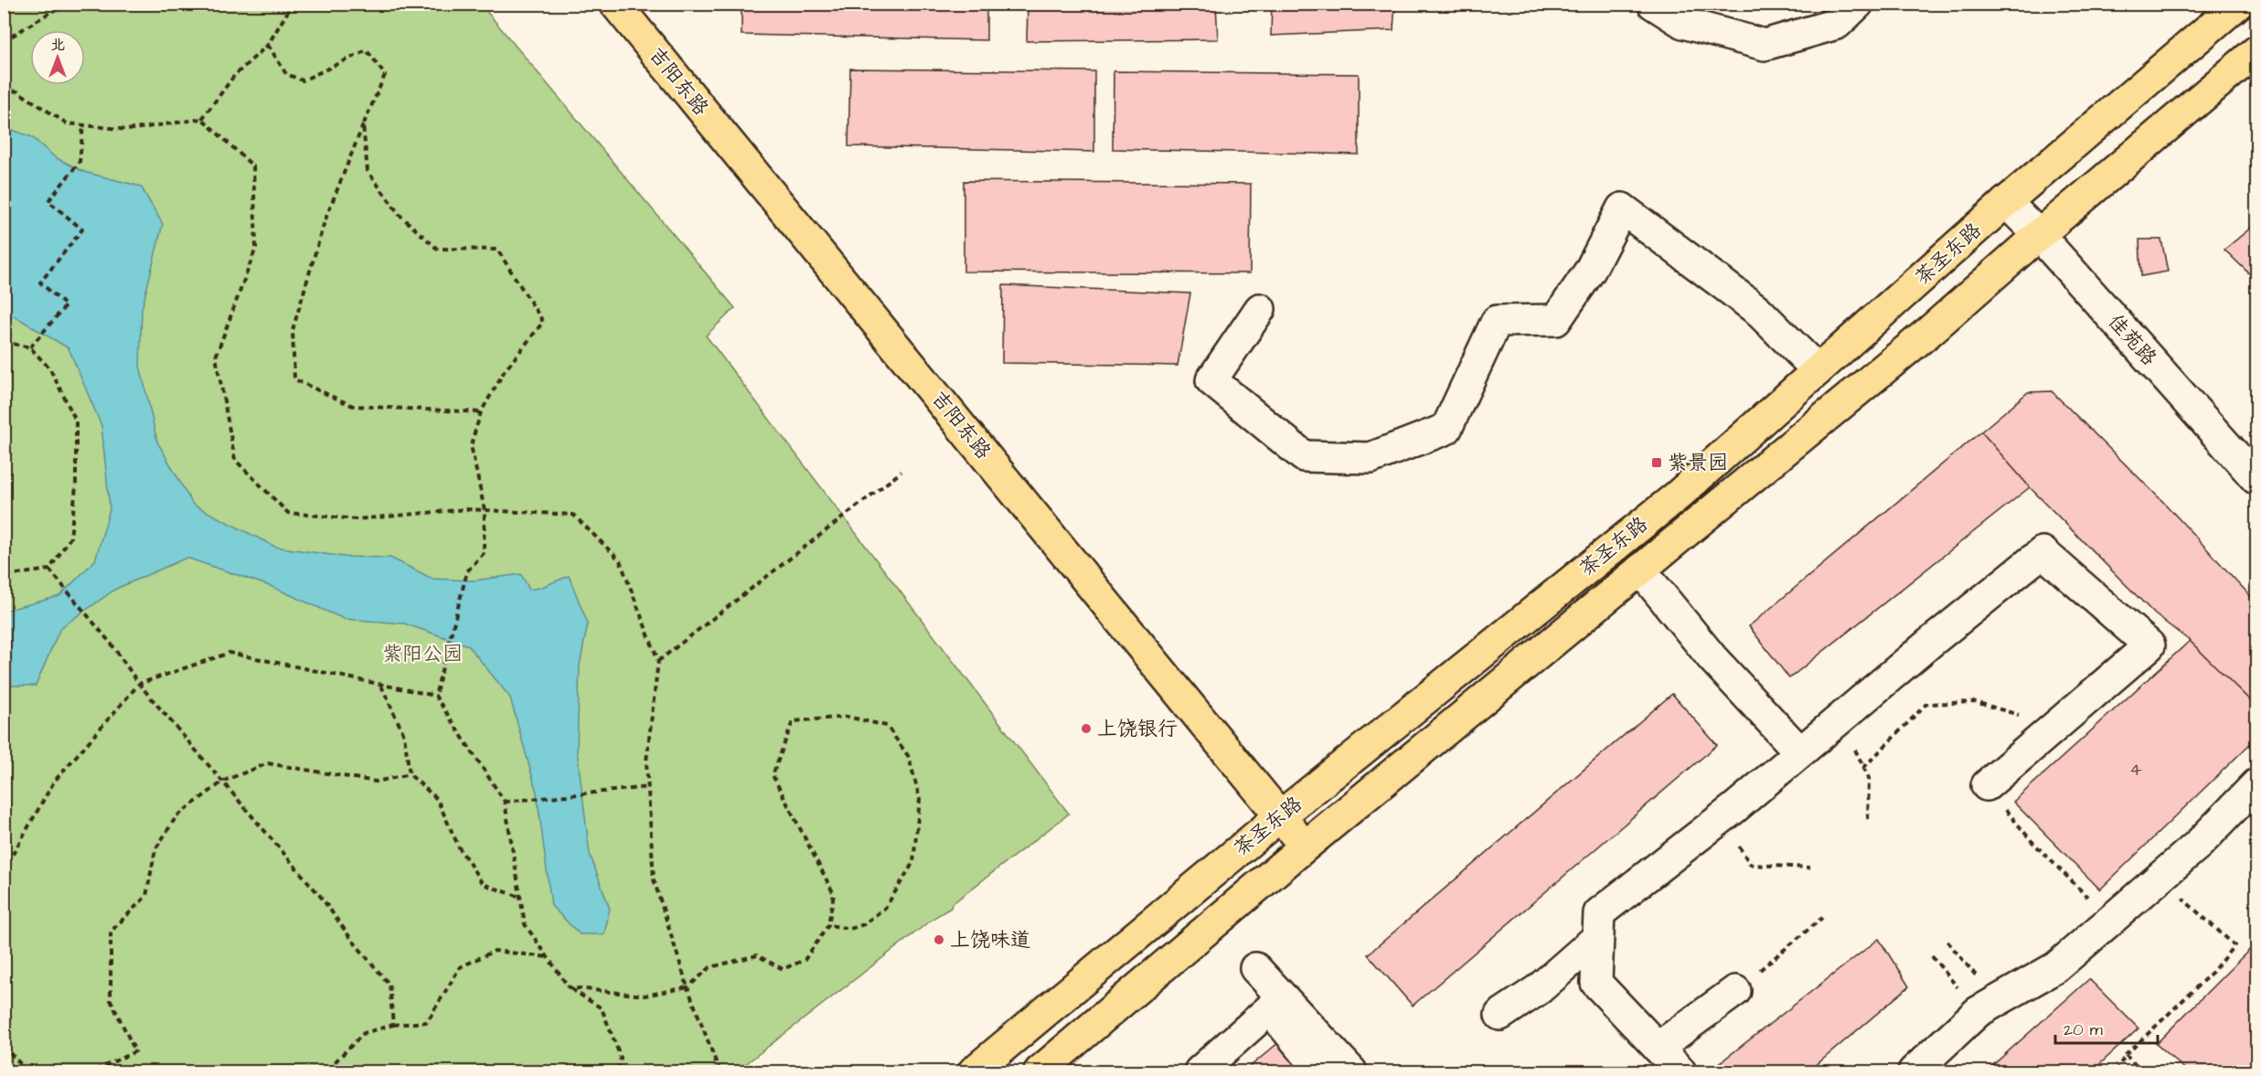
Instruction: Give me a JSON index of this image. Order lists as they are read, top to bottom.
{
  "streets": {
    "main road": ["吉阳东路", "茶圣东路"],
    "street": ["佳苑路"]
  },
  "crossings": [
    ["吉阳东路", "茶圣东路"],
    ["茶圣东路", "佳苑路"]
  ],
  "parks": ["紫阳公园"],
  "places": {
    "transit": ["紫景园"],
    "other": ["上饶银行", "上饶味道"]
  },
  "house_numbers": ["4"],
  "scale_bar": "20 m",
  "north": "top"
}
